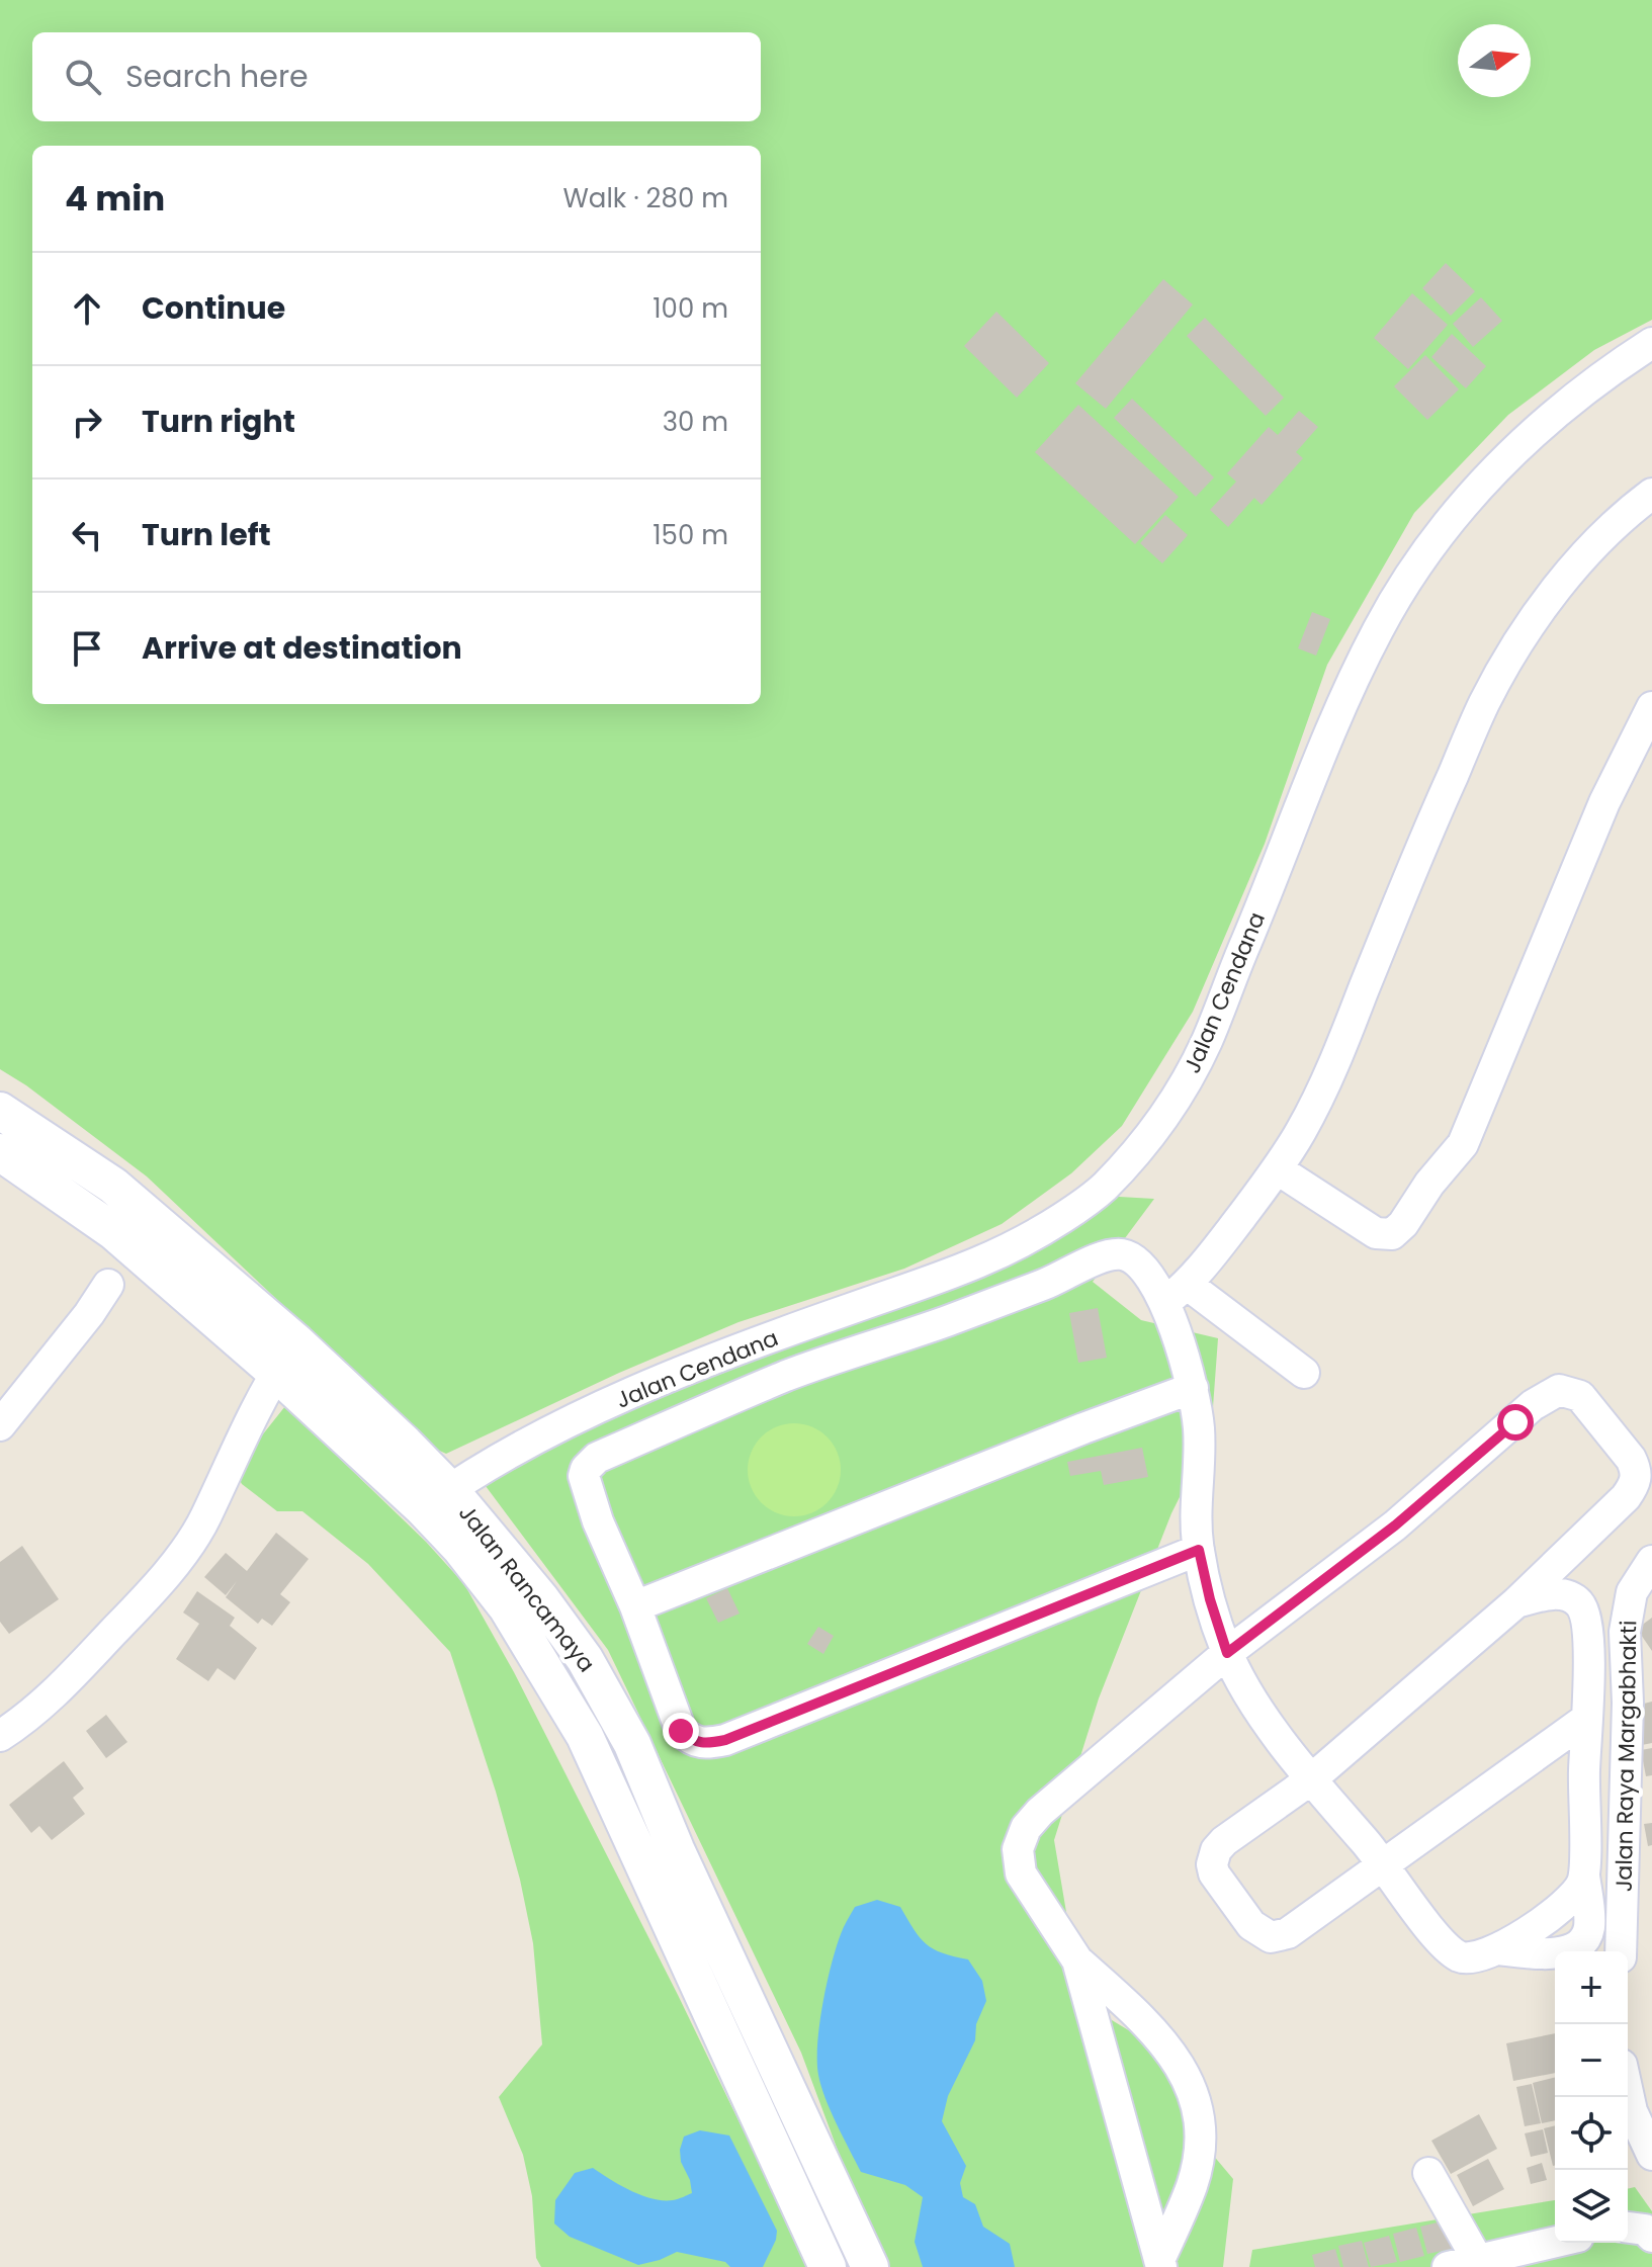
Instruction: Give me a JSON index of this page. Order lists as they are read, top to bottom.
{
  "streets": {
    "street": ["Jalan Cendana", "Jalan Rancamaya", "Jalan Raya Margabhakti"]
  },
  "crossings": [
    ["Jalan Cendana", "Jalan Rancamaya"]
  ],
  "north": "right",
  "page": {
    "search": "Search here",
    "heading": ["4 min", "Walk · 280 m"],
    "list": [
      ["Continue", "100 m"],
      ["Turn right", "30 m"],
      ["Turn left", "150 m"],
      "Arrive at destination"
    ],
    "map_buttons": ["+", "−"]
  }
}
